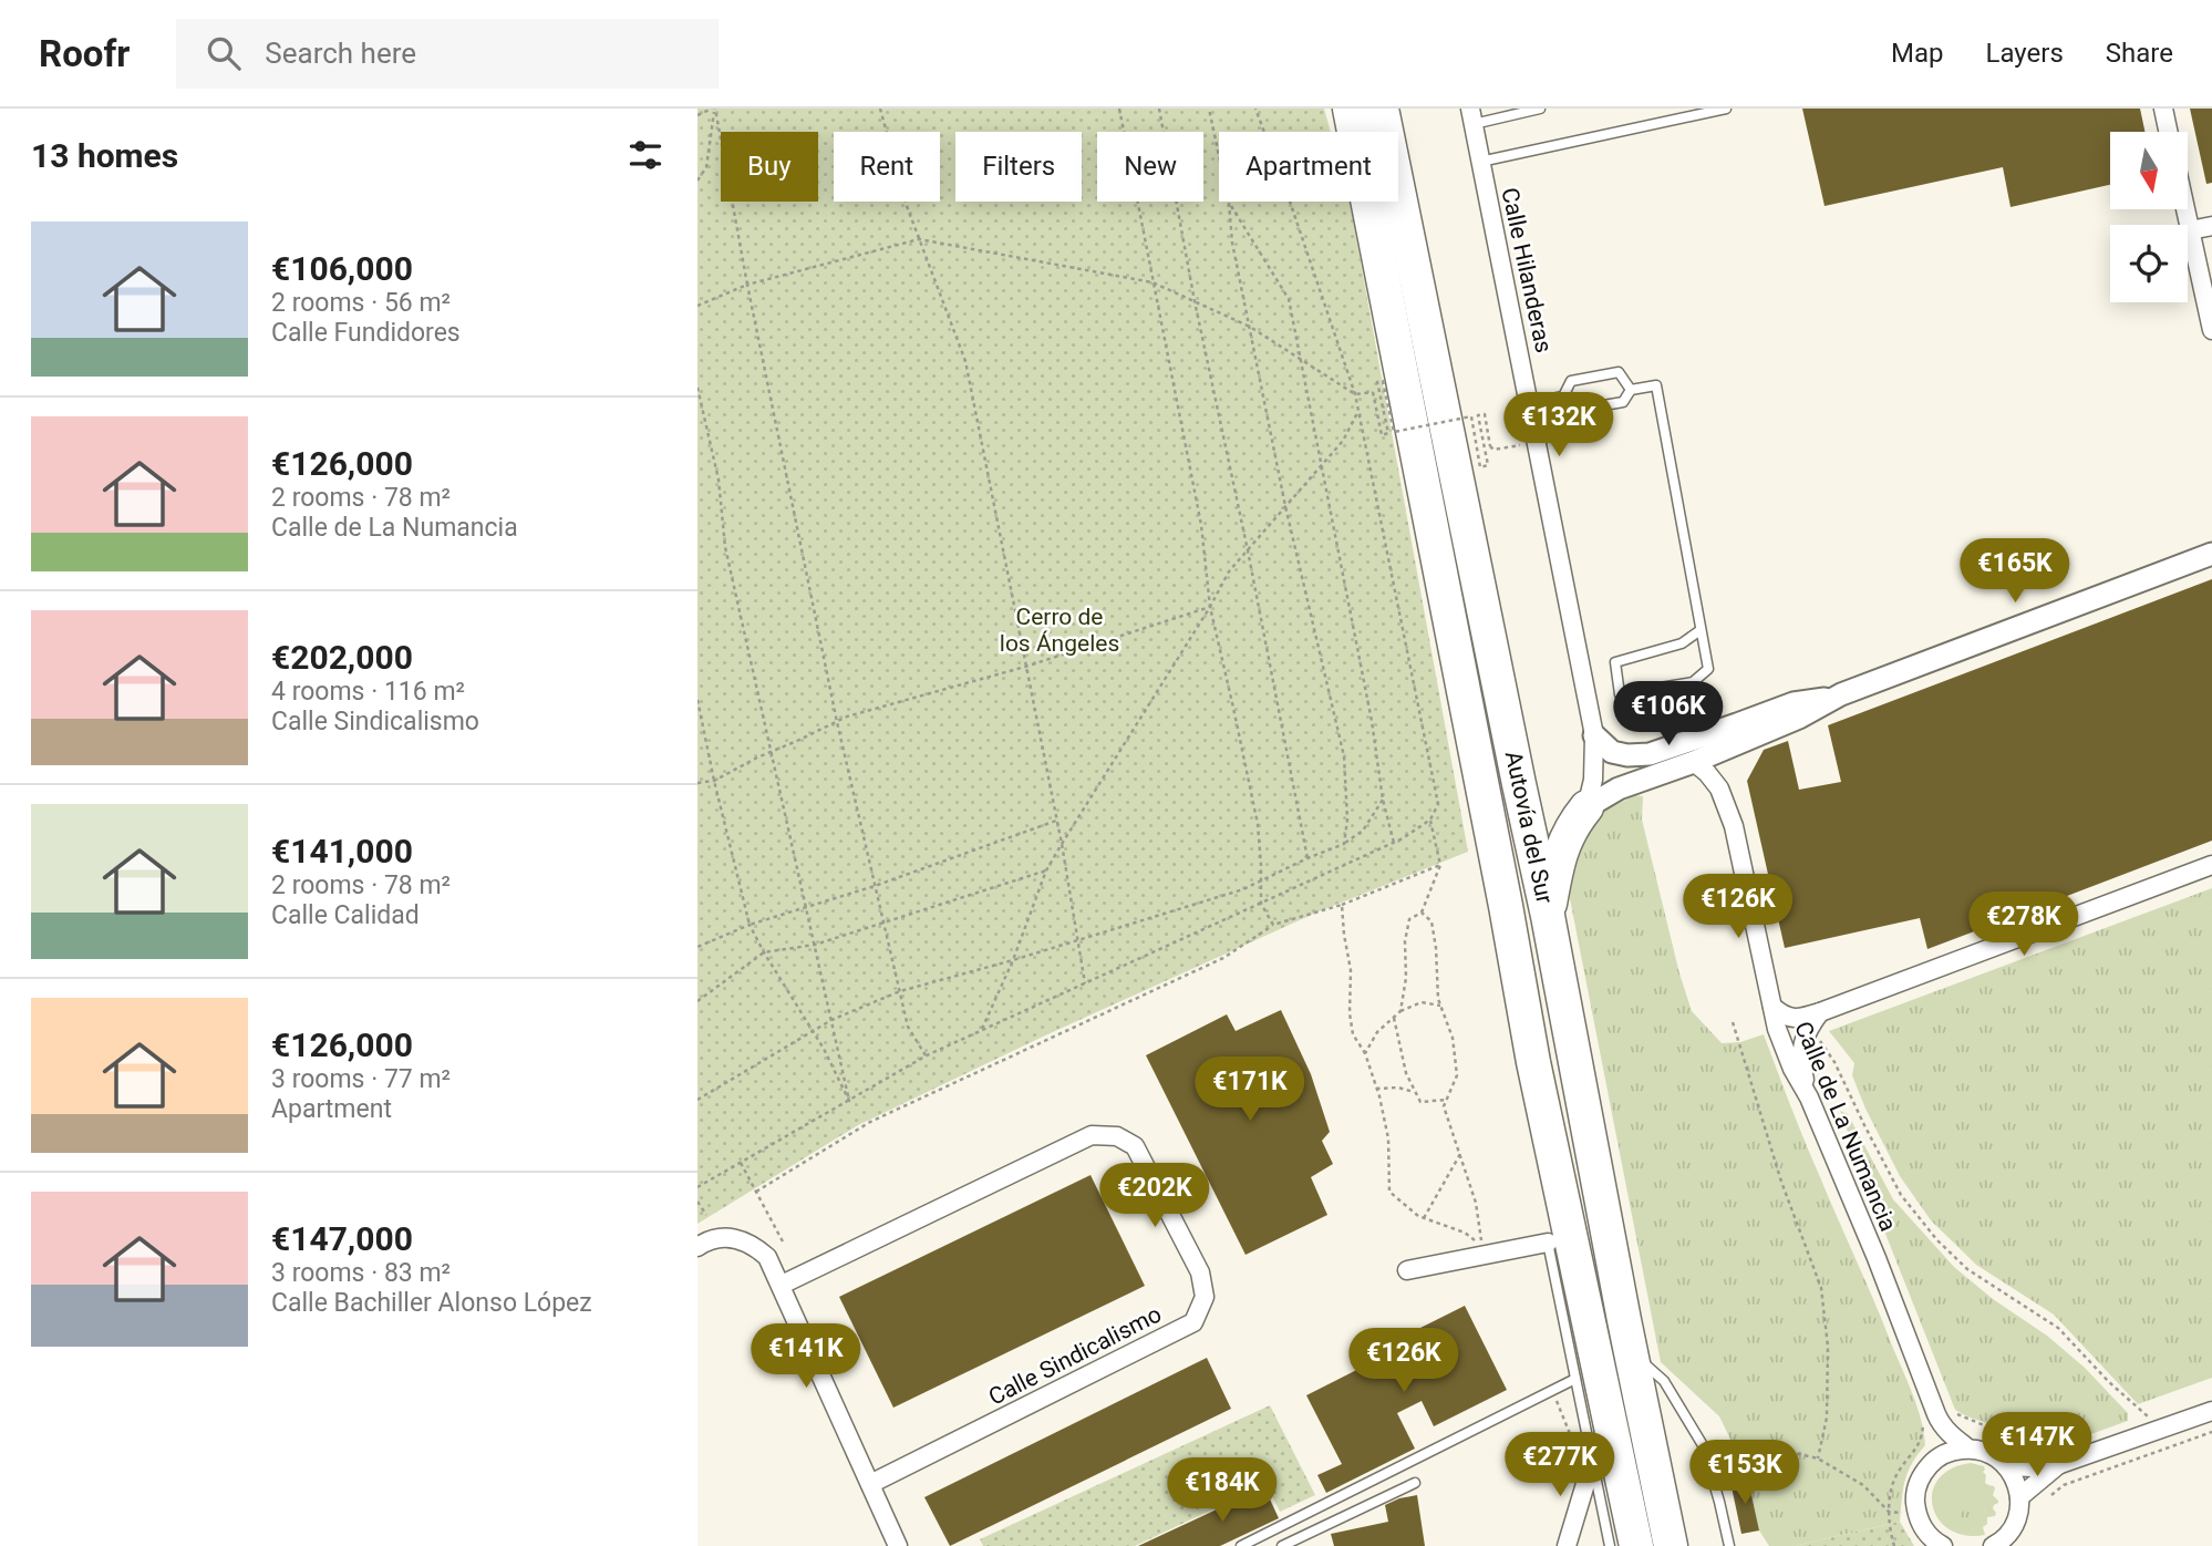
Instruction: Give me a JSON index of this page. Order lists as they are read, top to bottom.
{
  "streets": {
    "highway": ["Autovía del Sur"],
    "street": ["Calle Hilanderas", "Calle de La Numancia", "Calle Sindicalismo"]
  },
  "parks": ["Cerro de los Ángeles"],
  "north": "bottom",
  "page": {
    "header": "Roofr",
    "search": "Search here",
    "nav": ["Map", "Layers", "Share"],
    "heading": "13 homes",
    "chip": [
      "Buy",
      "Rent",
      "Filters",
      "New",
      "Apartment"
    ],
    "list": [
      {
        "name": "€106,000",
        "note": "2 rooms · 56 m² · Calle Fundidores"
      },
      {
        "name": "€126,000",
        "note": "2 rooms · 78 m² · Calle de La Numancia"
      },
      {
        "name": "€202,000",
        "note": "4 rooms · 116 m² · Calle Sindicalismo"
      },
      {
        "name": "€141,000",
        "note": "2 rooms · 78 m² · Calle Calidad"
      },
      {
        "name": "€126,000",
        "note": "3 rooms · 77 m² · Apartment"
      },
      {
        "name": "€147,000",
        "note": "3 rooms · 83 m² · Calle Bachiller Alonso López"
      }
    ],
    "price": [
      "€132K",
      "€165K",
      "€106K",
      "€126K",
      "€278K",
      "€171K",
      "€202K",
      "€141K",
      "€126K",
      "€147K",
      "€277K",
      "€153K",
      "€184K"
    ]
  }
}
